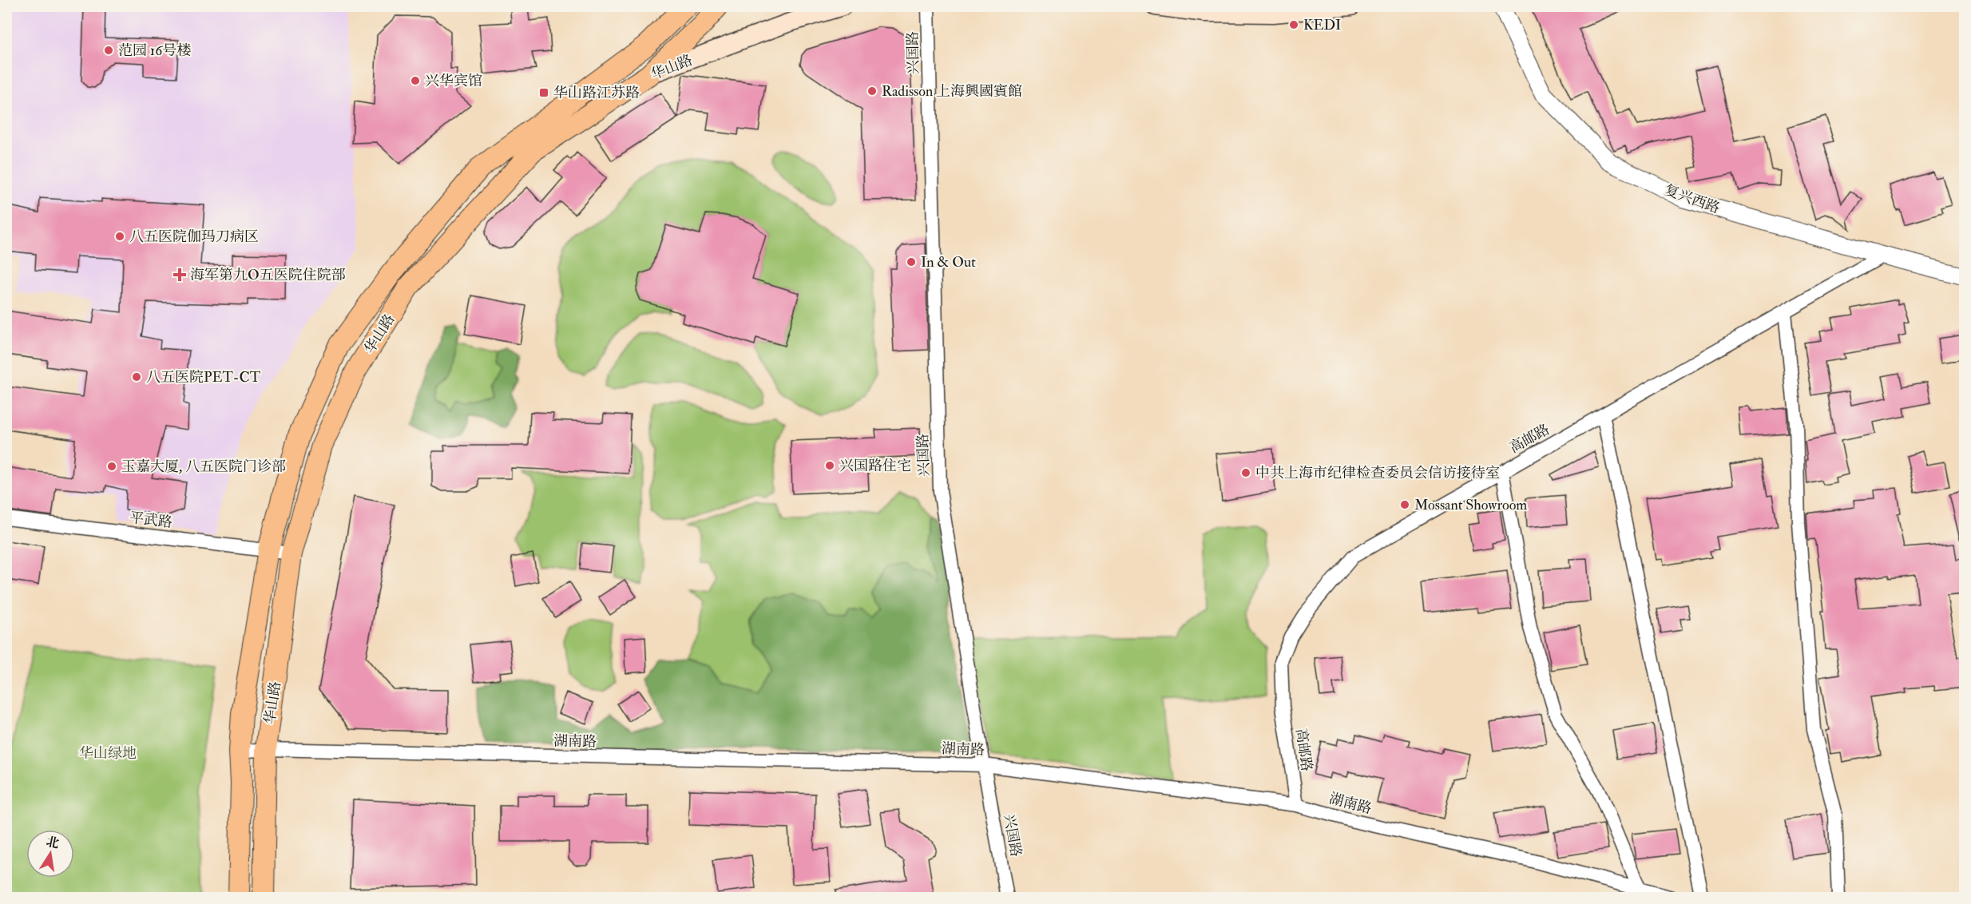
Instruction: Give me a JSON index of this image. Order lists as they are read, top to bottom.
{
  "streets": {
    "main road": ["华山路"],
    "street": [
      "兴国路",
      "复兴西路",
      "高邮路",
      "平武路",
      "湖南路"
    ]
  },
  "crossings": [
    ["兴国路", "湖南路"],
    ["华山路", "平武路"],
    ["华山路", "湖南路"],
    ["复兴西路", "高邮路"],
    ["高邮路", "湖南路"]
  ],
  "parks": ["华山绿地"],
  "places": {
    "other": [
      "KEDI",
      "范园 16号楼",
      "兴华宾馆",
      "Radisson 上海興國賓館",
      "八五医院伽玛刀病区",
      "In & Out",
      "八五医院PET-CT",
      "兴国路住宅",
      "玉嘉大厦, 八五医院门诊部",
      "中共上海市纪律检查委员会信访接待室",
      "Mossant Showroom"
    ],
    "transit": ["华山路江苏路"],
    "health": ["海军第九O五医院住院部"]
  },
  "north": "top"
}
